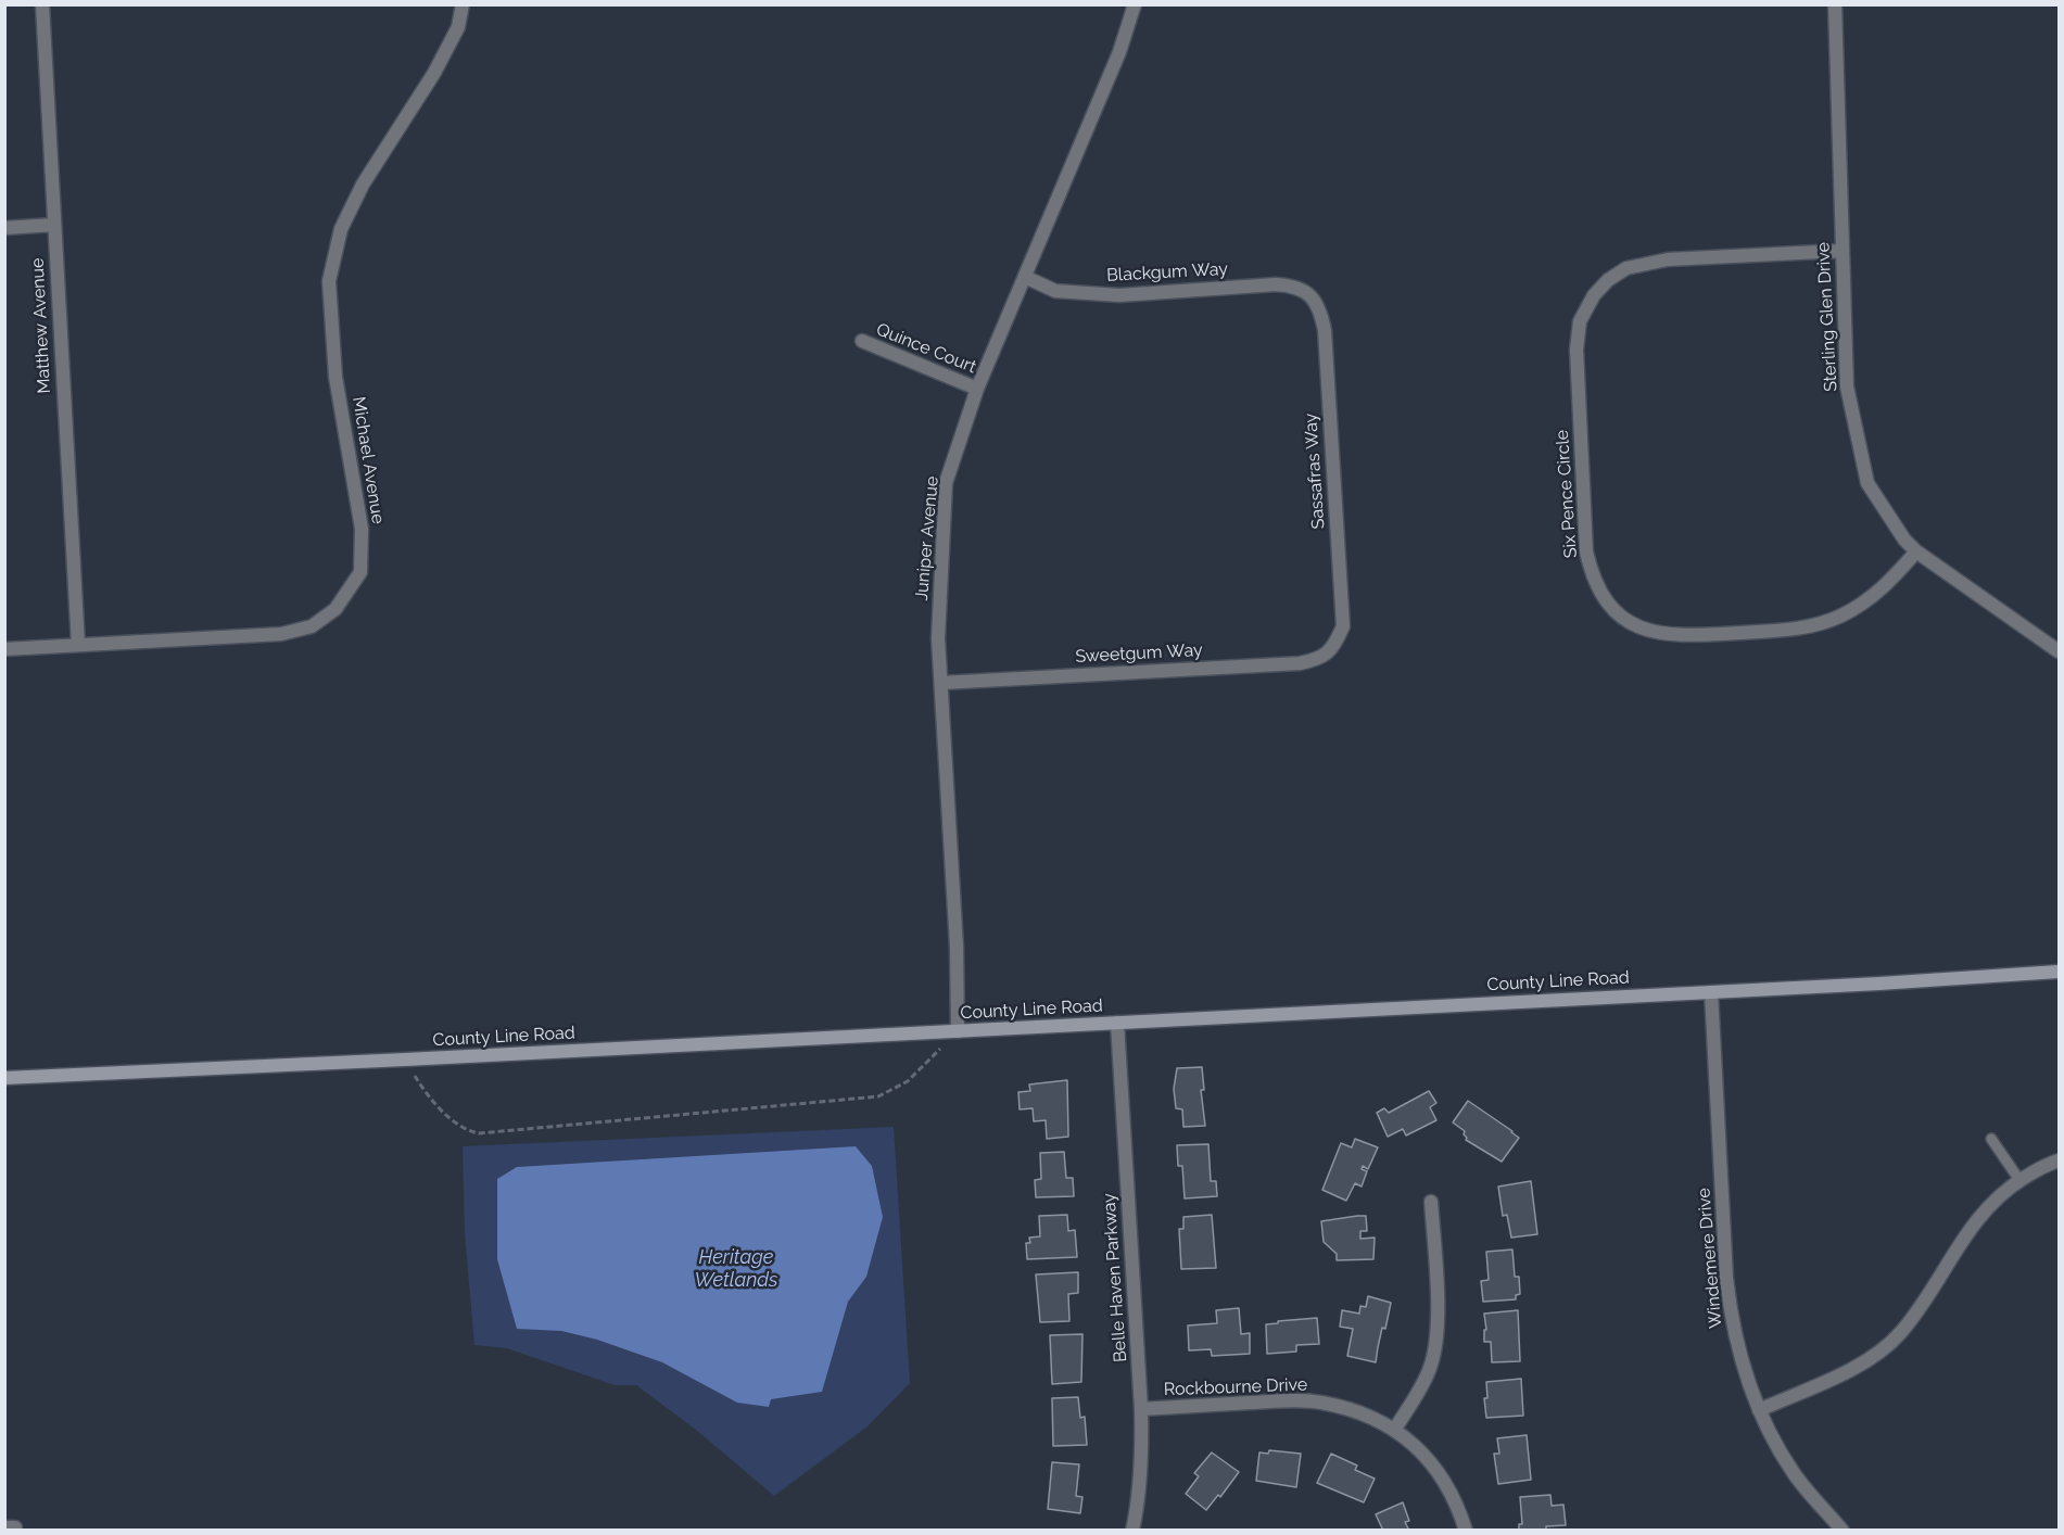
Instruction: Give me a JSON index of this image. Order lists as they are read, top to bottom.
{
  "streets": {
    "main road": ["County Line Road"],
    "street": [
      "Blackgum Way",
      "Sterling Glen Drive",
      "Matthew Avenue",
      "Quince Court",
      "Michael Avenue",
      "Sassafras Way",
      "Six Pence Circle",
      "Juniper Avenue",
      "Sweetgum Way",
      "Windemere Drive",
      "Belle Haven Parkway",
      "Rockbourne Drive"
    ]
  },
  "crossings": [
    ["Blackgum Way", "Sassafras Way"],
    ["Blackgum Way", "Juniper Avenue"],
    ["Sterling Glen Drive", "Six Pence Circle"],
    ["Matthew Avenue", "Michael Avenue"],
    ["Quince Court", "Juniper Avenue"],
    ["Sassafras Way", "Sweetgum Way"],
    ["Juniper Avenue", "Sweetgum Way"],
    ["Juniper Avenue", "County Line Road"],
    ["County Line Road", "Windemere Drive"],
    ["County Line Road", "Belle Haven Parkway"],
    ["Belle Haven Parkway", "Rockbourne Drive"]
  ],
  "water": ["Heritage Wetlands"]
}
